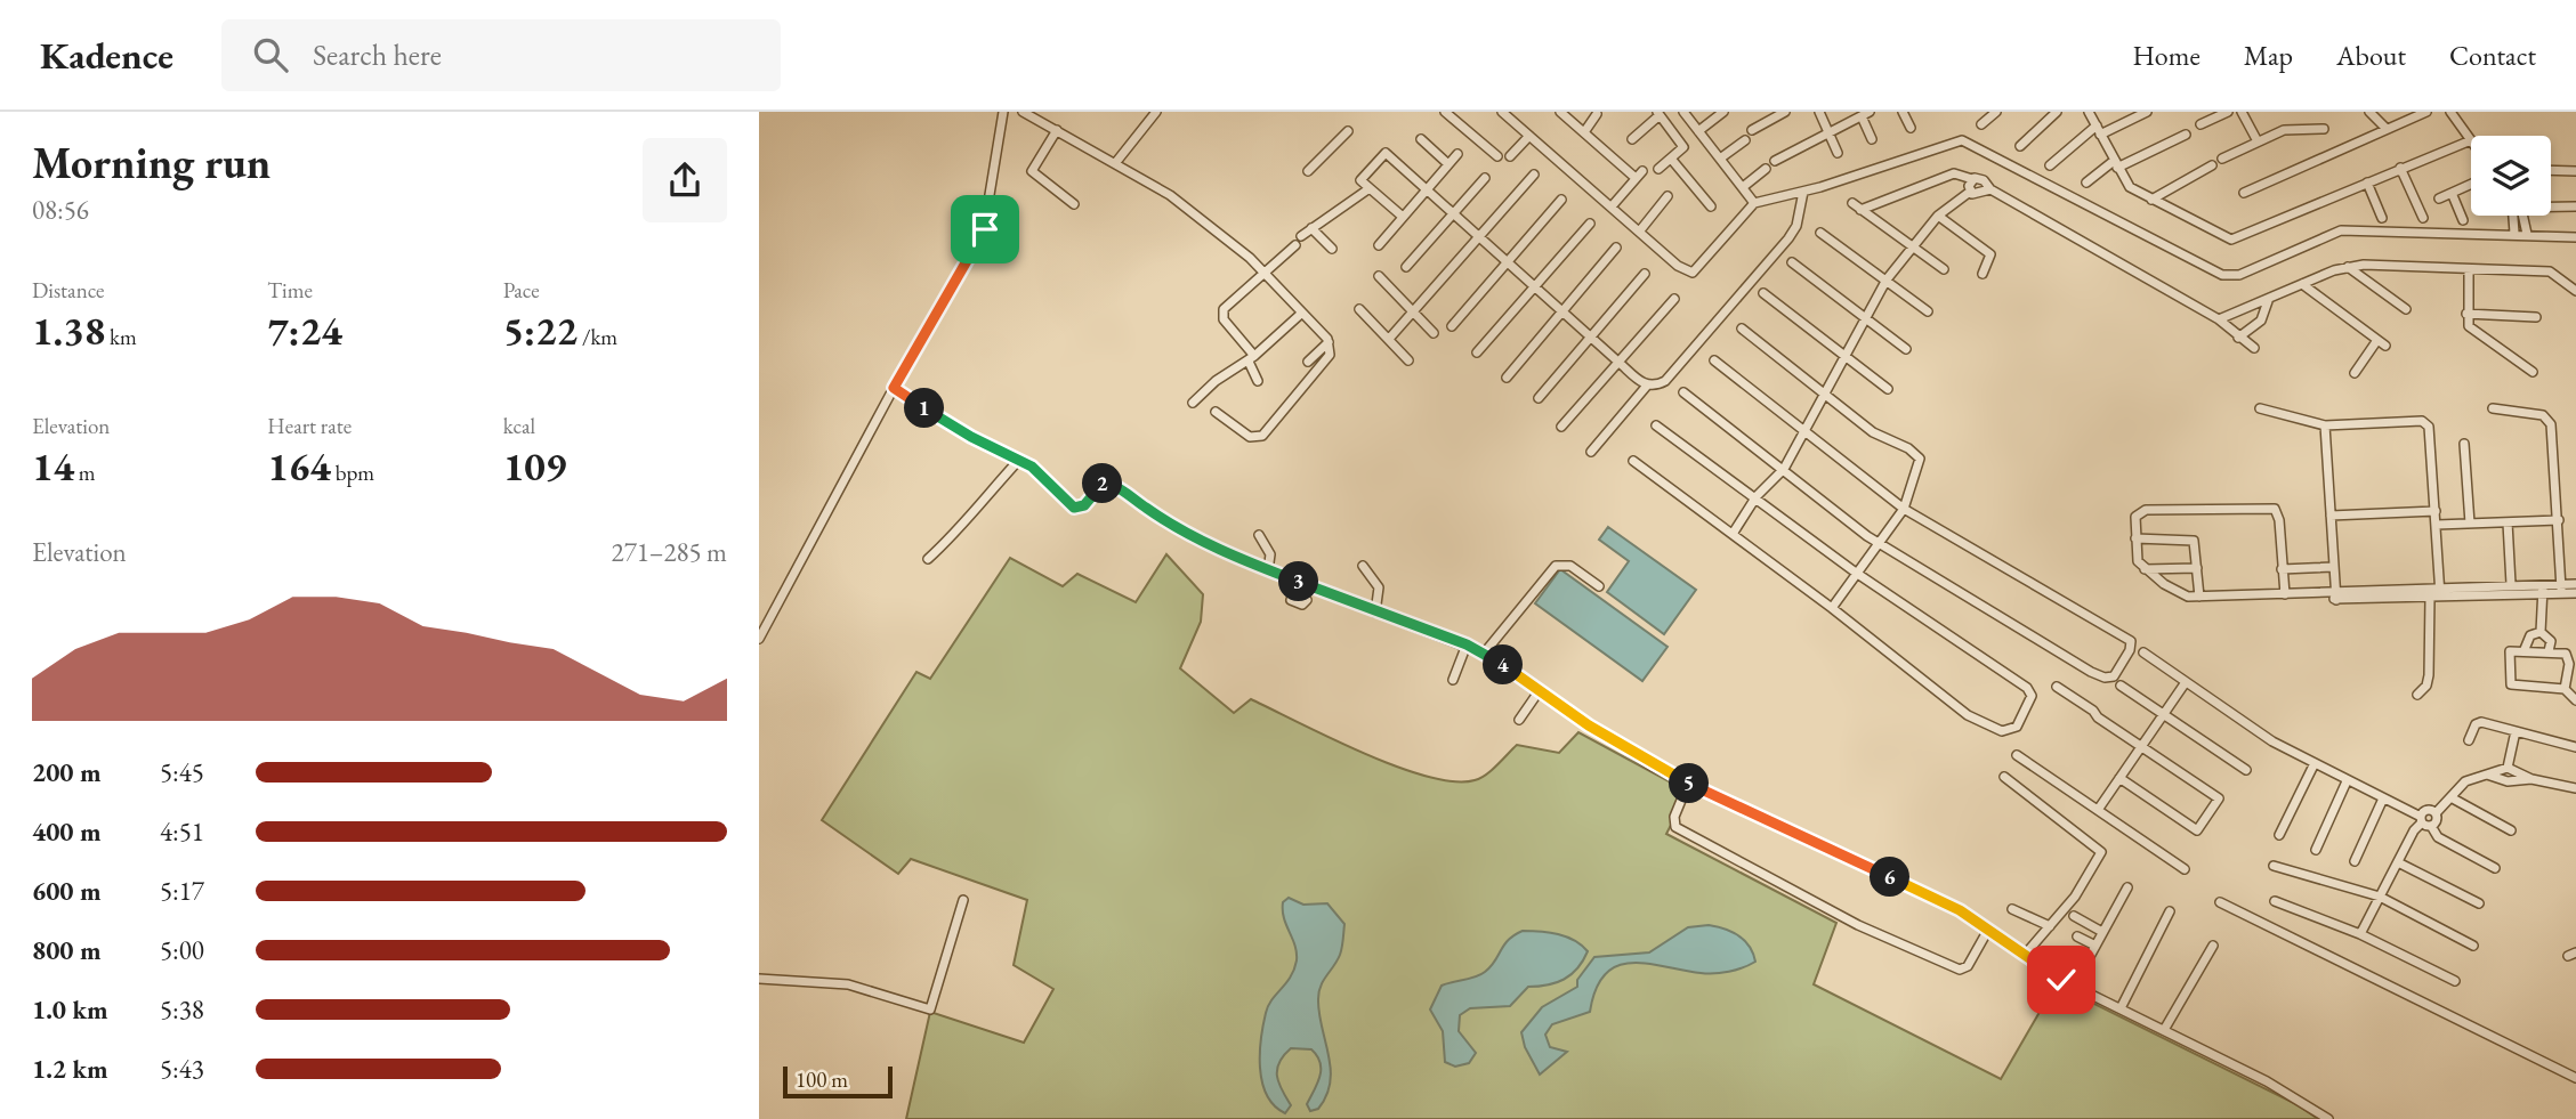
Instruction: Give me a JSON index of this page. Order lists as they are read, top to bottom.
{
  "scale_bar": "100 m",
  "page": {
    "header": "Kadence",
    "search": "Search here",
    "nav": [
      "Home",
      "Map",
      "About",
      "Contact"
    ],
    "heading": ["Morning run", "08:56"],
    "stats": [
      ["Distance", "1.38 km"],
      ["Time", "7:24"],
      ["Pace", "5:22 /km"],
      ["Elevation", "14 m"],
      ["Heart rate", "164 bpm"],
      ["kcal", "109"]
    ],
    "pins": [
      "1",
      "2",
      "3",
      "4",
      "5",
      "6"
    ],
    "chart": ["Elevation", "271–285 m"],
    "list": [
      {
        "name": "200 m",
        "note": "5:45"
      },
      {
        "name": "400 m",
        "note": "4:51"
      },
      {
        "name": "600 m",
        "note": "5:17"
      },
      {
        "name": "800 m",
        "note": "5:00"
      },
      {
        "name": "1.0 km",
        "note": "5:38"
      },
      {
        "name": "1.2 km",
        "note": "5:43"
      }
    ],
    "scale": "100 m"
  }
}
